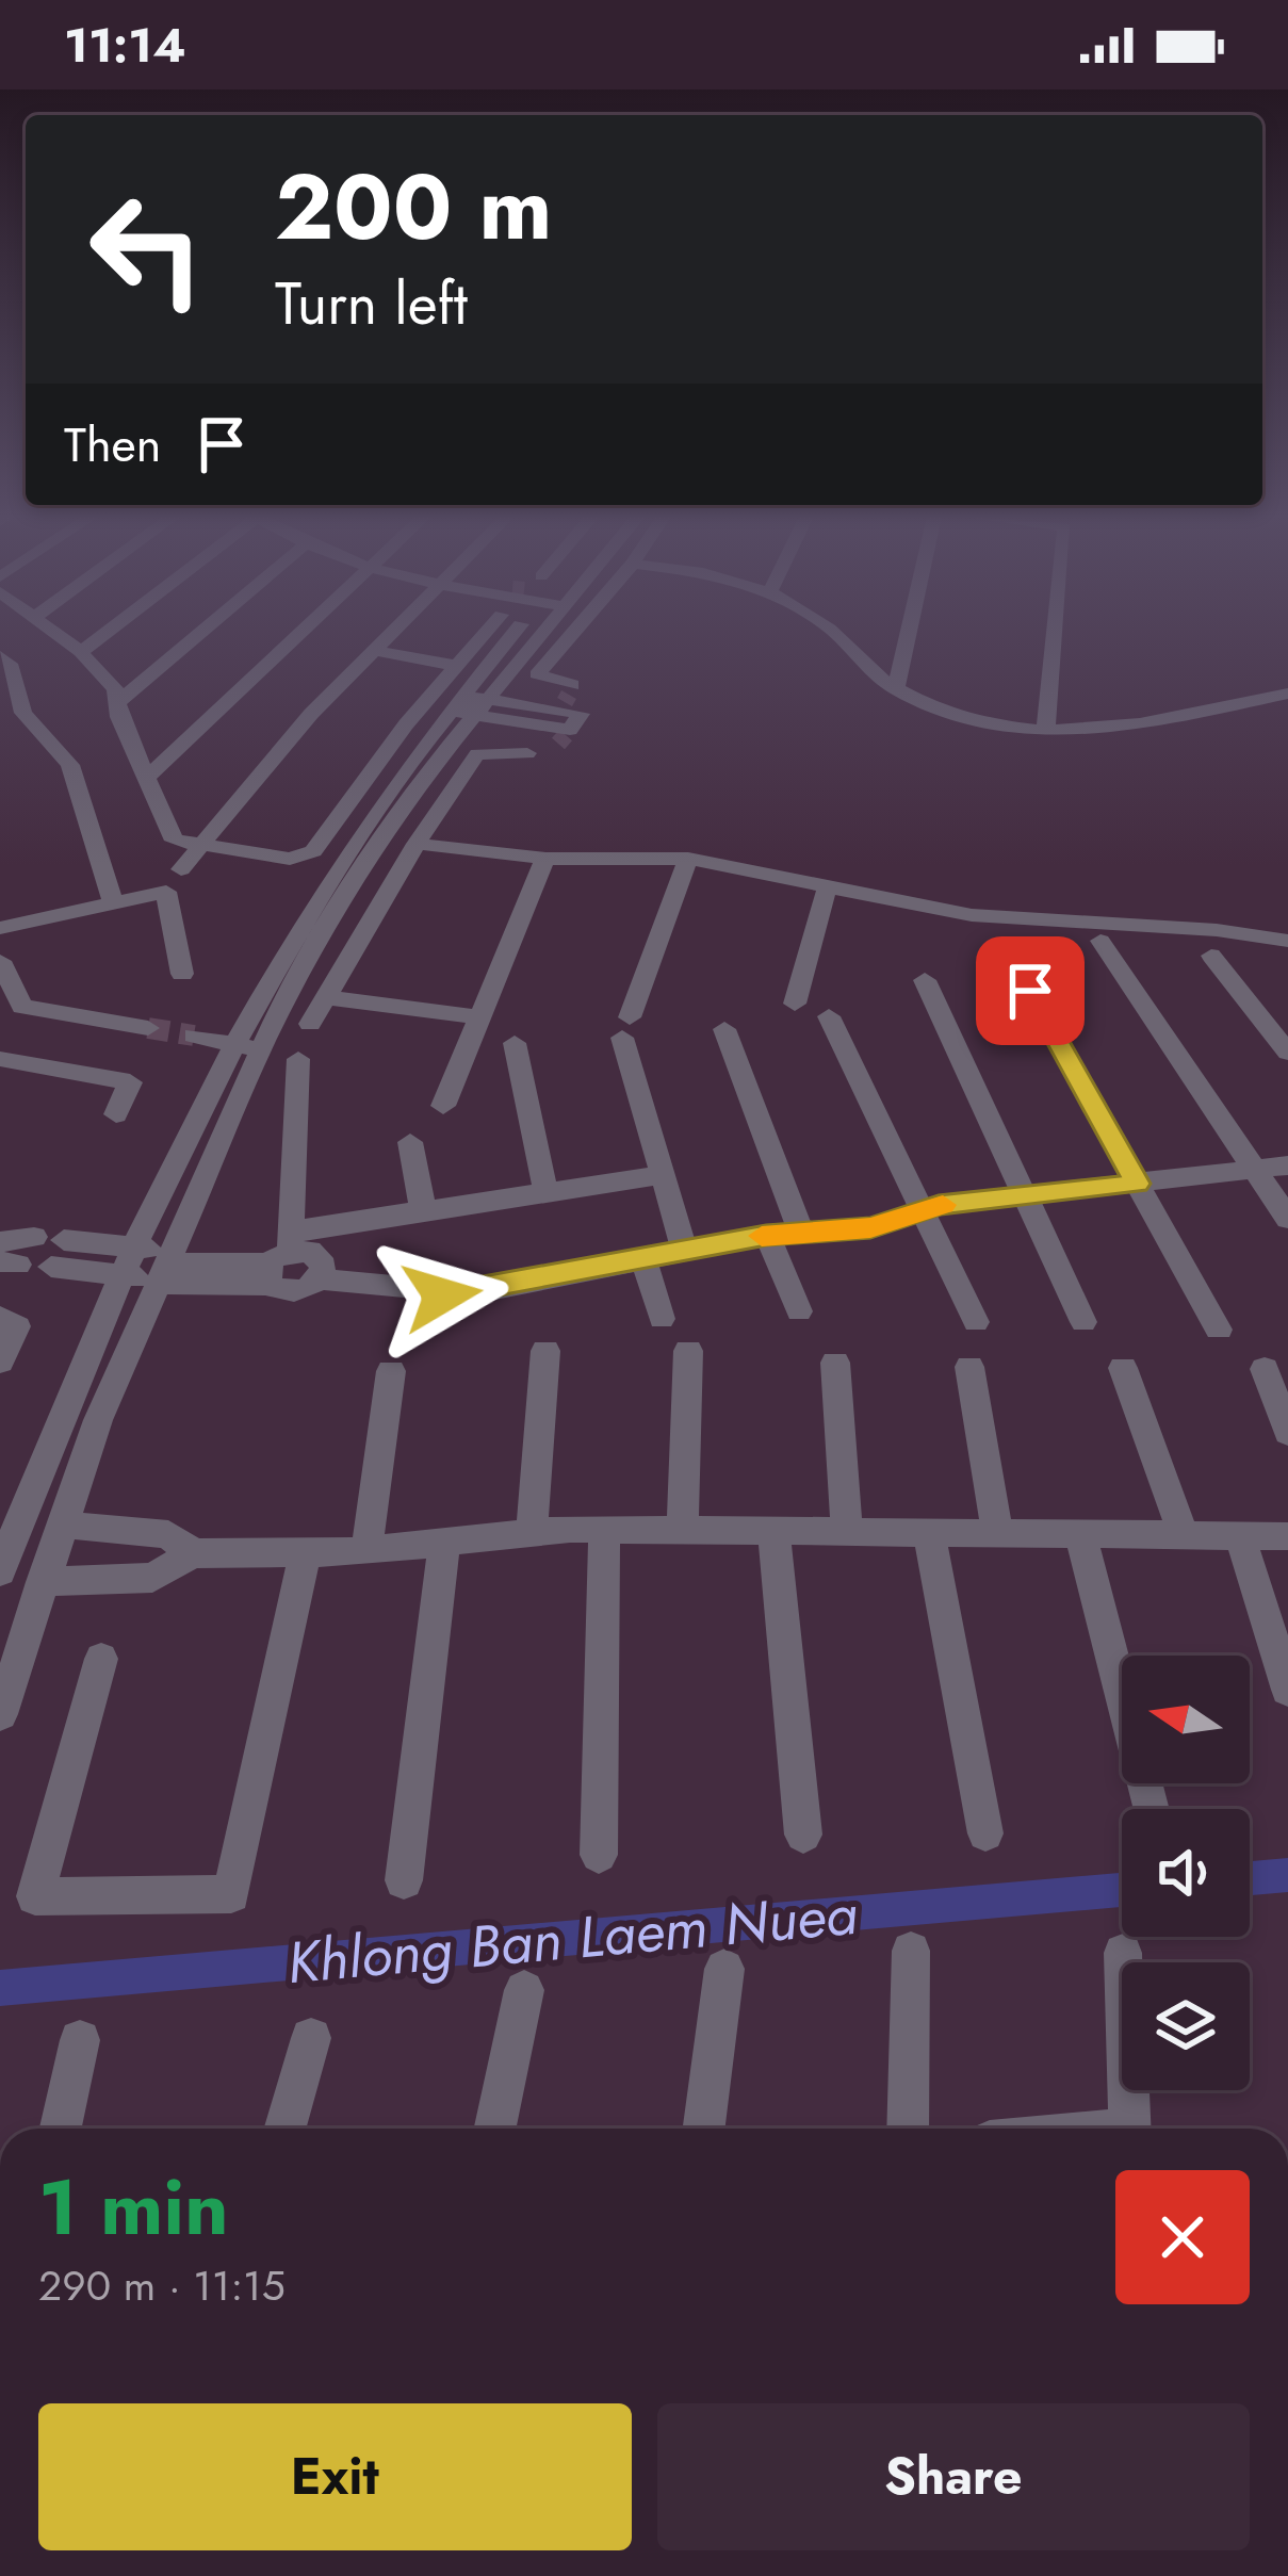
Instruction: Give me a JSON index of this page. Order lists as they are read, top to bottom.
{
  "water": ["Khlong Ban Laem Nuea"],
  "north": "left",
  "page": {
    "status": "11:14",
    "turn": ["200 m", "Turn left"],
    "then": "Then",
    "heading": ["1 min", "290 m · 11:15"],
    "buttons": ["Exit", "Share"]
  }
}
